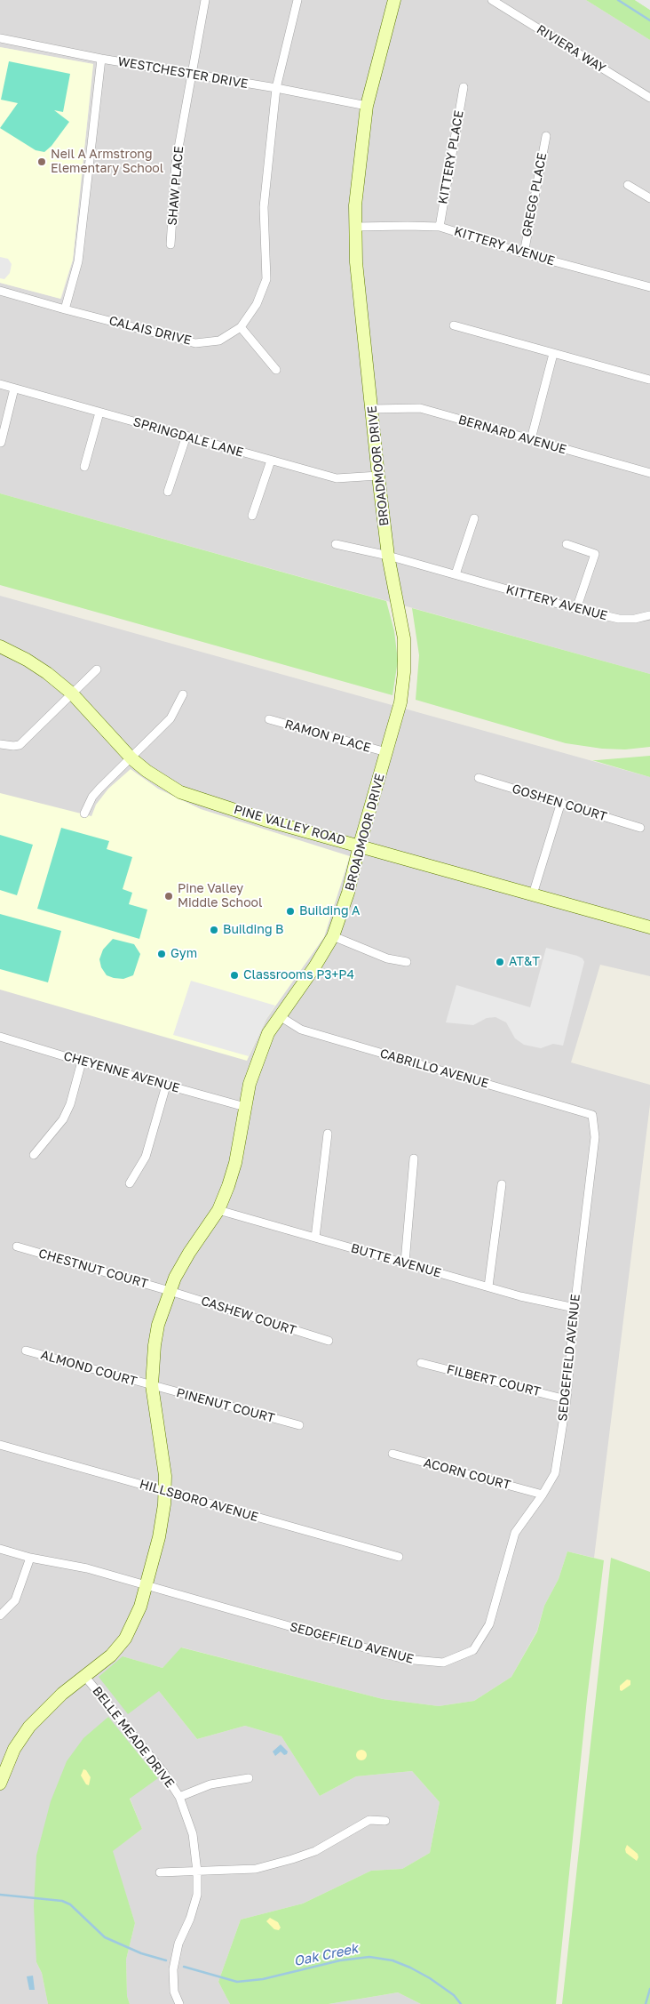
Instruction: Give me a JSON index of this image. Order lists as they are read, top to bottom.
{
  "streets": {
    "street": [
      "RIVIERA WAY",
      "WESTCHESTER DRIVE",
      "KITTERY PLACE",
      "SHAW PLACE",
      "GREGG PLACE",
      "KITTERY AVENUE",
      "CALAIS DRIVE",
      "BERNARD AVENUE",
      "SPRINGDALE LANE",
      "BROADMOOR DRIVE",
      "RAMON PLACE",
      "GOSHEN COURT",
      "PINE VALLEY ROAD",
      "CABRILLO AVENUE",
      "CHEYENNE AVENUE",
      "BUTTE AVENUE",
      "CHESTNUT COURT",
      "CASHEW COURT",
      "SEDGEFIELD AVENUE",
      "ALMOND COURT",
      "FILBERT COURT",
      "PINENUT COURT",
      "ACORN COURT",
      "HILLSBORO AVENUE",
      "BELLE MEADE DRIVE"
    ]
  },
  "crossings": [
    ["WESTCHESTER DRIVE", "SHAW PLACE"],
    ["WESTCHESTER DRIVE", "CALAIS DRIVE"],
    ["WESTCHESTER DRIVE", "BROADMOOR DRIVE"],
    ["KITTERY PLACE", "KITTERY AVENUE"],
    ["GREGG PLACE", "KITTERY AVENUE"],
    ["KITTERY AVENUE", "BROADMOOR DRIVE"],
    ["BERNARD AVENUE", "BROADMOOR DRIVE"],
    ["SPRINGDALE LANE", "BROADMOOR DRIVE"],
    ["BROADMOOR DRIVE", "RAMON PLACE"],
    ["BROADMOOR DRIVE", "PINE VALLEY ROAD"],
    ["BROADMOOR DRIVE", "CABRILLO AVENUE"],
    ["BROADMOOR DRIVE", "CHEYENNE AVENUE"],
    ["BROADMOOR DRIVE", "BUTTE AVENUE"],
    ["BROADMOOR DRIVE", "CHESTNUT COURT"],
    ["BROADMOOR DRIVE", "CASHEW COURT"],
    ["BROADMOOR DRIVE", "SEDGEFIELD AVENUE"],
    ["BROADMOOR DRIVE", "ALMOND COURT"],
    ["BROADMOOR DRIVE", "PINENUT COURT"],
    ["BROADMOOR DRIVE", "HILLSBORO AVENUE"],
    ["BROADMOOR DRIVE", "BELLE MEADE DRIVE"],
    ["CABRILLO AVENUE", "SEDGEFIELD AVENUE"],
    ["BUTTE AVENUE", "SEDGEFIELD AVENUE"],
    ["CHESTNUT COURT", "CASHEW COURT"],
    ["SEDGEFIELD AVENUE", "FILBERT COURT"],
    ["SEDGEFIELD AVENUE", "ACORN COURT"],
    ["ALMOND COURT", "PINENUT COURT"]
  ],
  "water": ["Oak Creek"],
  "places": [
    "Neil A Armstrong Elementary School",
    "Pine Valley Middle School",
    "Building A",
    "Building B",
    "Gym",
    "AT&T",
    "Classrooms P3+P4"
  ]
}
